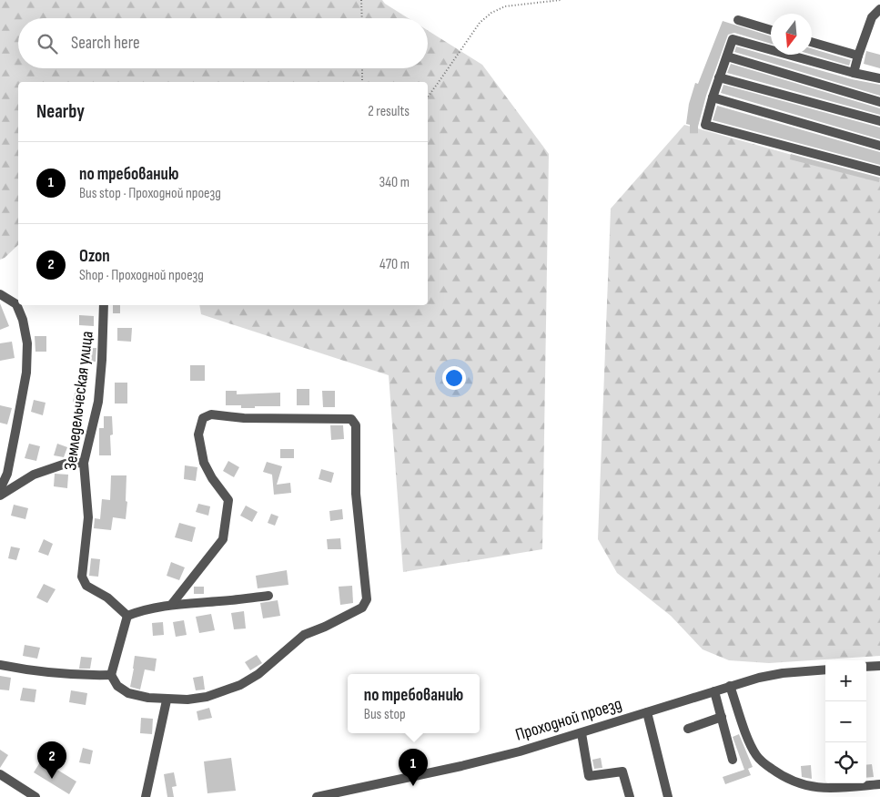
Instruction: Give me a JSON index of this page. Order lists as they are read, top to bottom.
{
  "streets": {
    "street": ["Земледельческая улица", "Проходной проезд"]
  },
  "north": "bottom",
  "page": {
    "search": "Search here",
    "heading": ["Nearby", "2 results"],
    "list": [
      {
        "mark": "1",
        "name": "по требованию",
        "note": "Bus stop · Проходной проезд",
        "value": "340 m"
      },
      {
        "mark": "2",
        "name": "Ozon",
        "note": "Shop · Проходной проезд",
        "value": "470 m"
      }
    ],
    "map_buttons": ["+", "−"],
    "popup": ["по требованию", "Bus stop"],
    "pins": ["2", "1"]
  }
}
